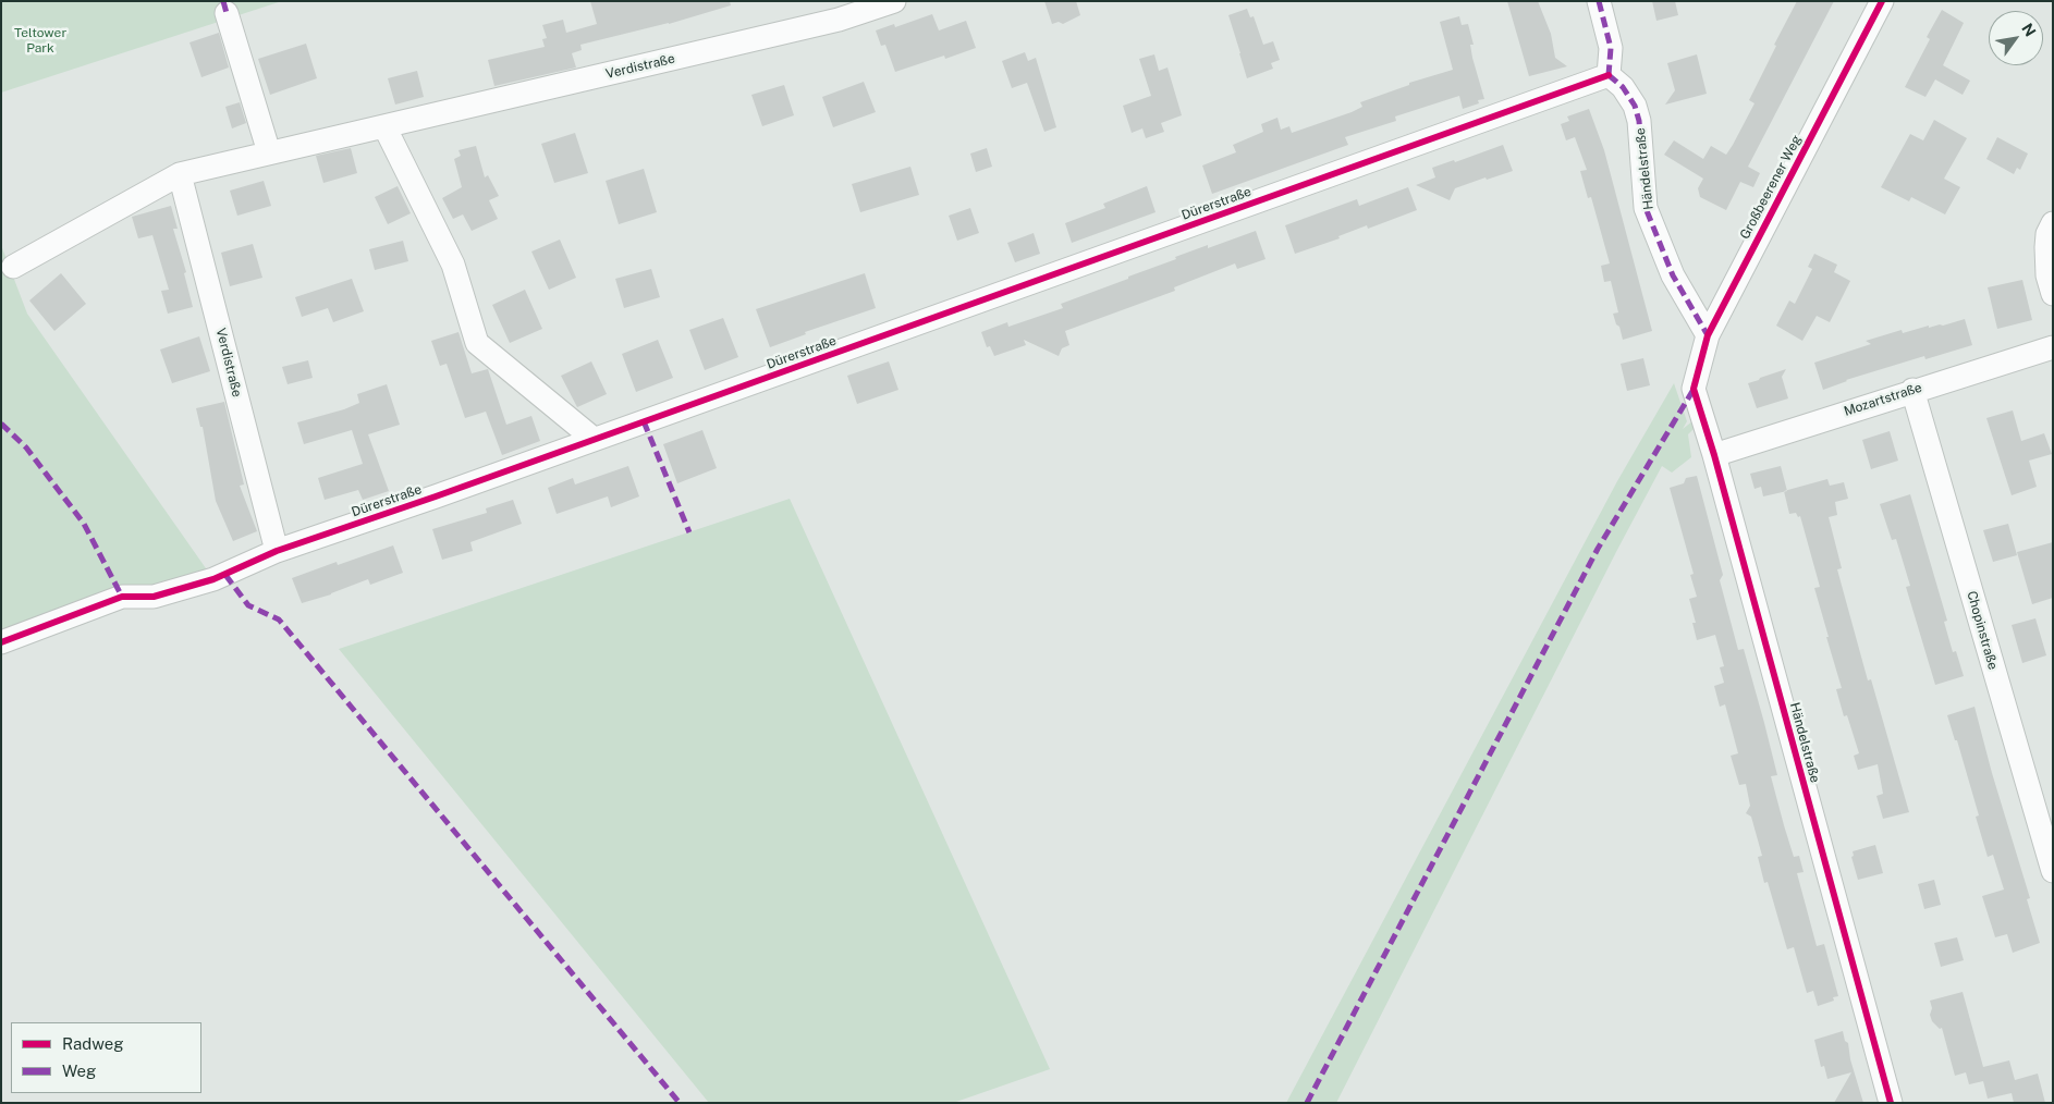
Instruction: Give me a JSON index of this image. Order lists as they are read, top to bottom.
{
  "streets": {
    "street": [
      "Verdistraße",
      "Händelstraße",
      "Großbeerener Weg",
      "Dürerstraße",
      "Mozartstraße",
      "Chopinstraße"
    ]
  },
  "crossings": [
    ["Verdistraße", "Dürerstraße"],
    ["Händelstraße", "Großbeerener Weg"],
    ["Händelstraße", "Dürerstraße"],
    ["Händelstraße", "Mozartstraße"],
    ["Mozartstraße", "Chopinstraße"]
  ],
  "parks": ["Teltower Park"],
  "legend": ["Radweg", "Weg"],
  "north": "top right"
}
